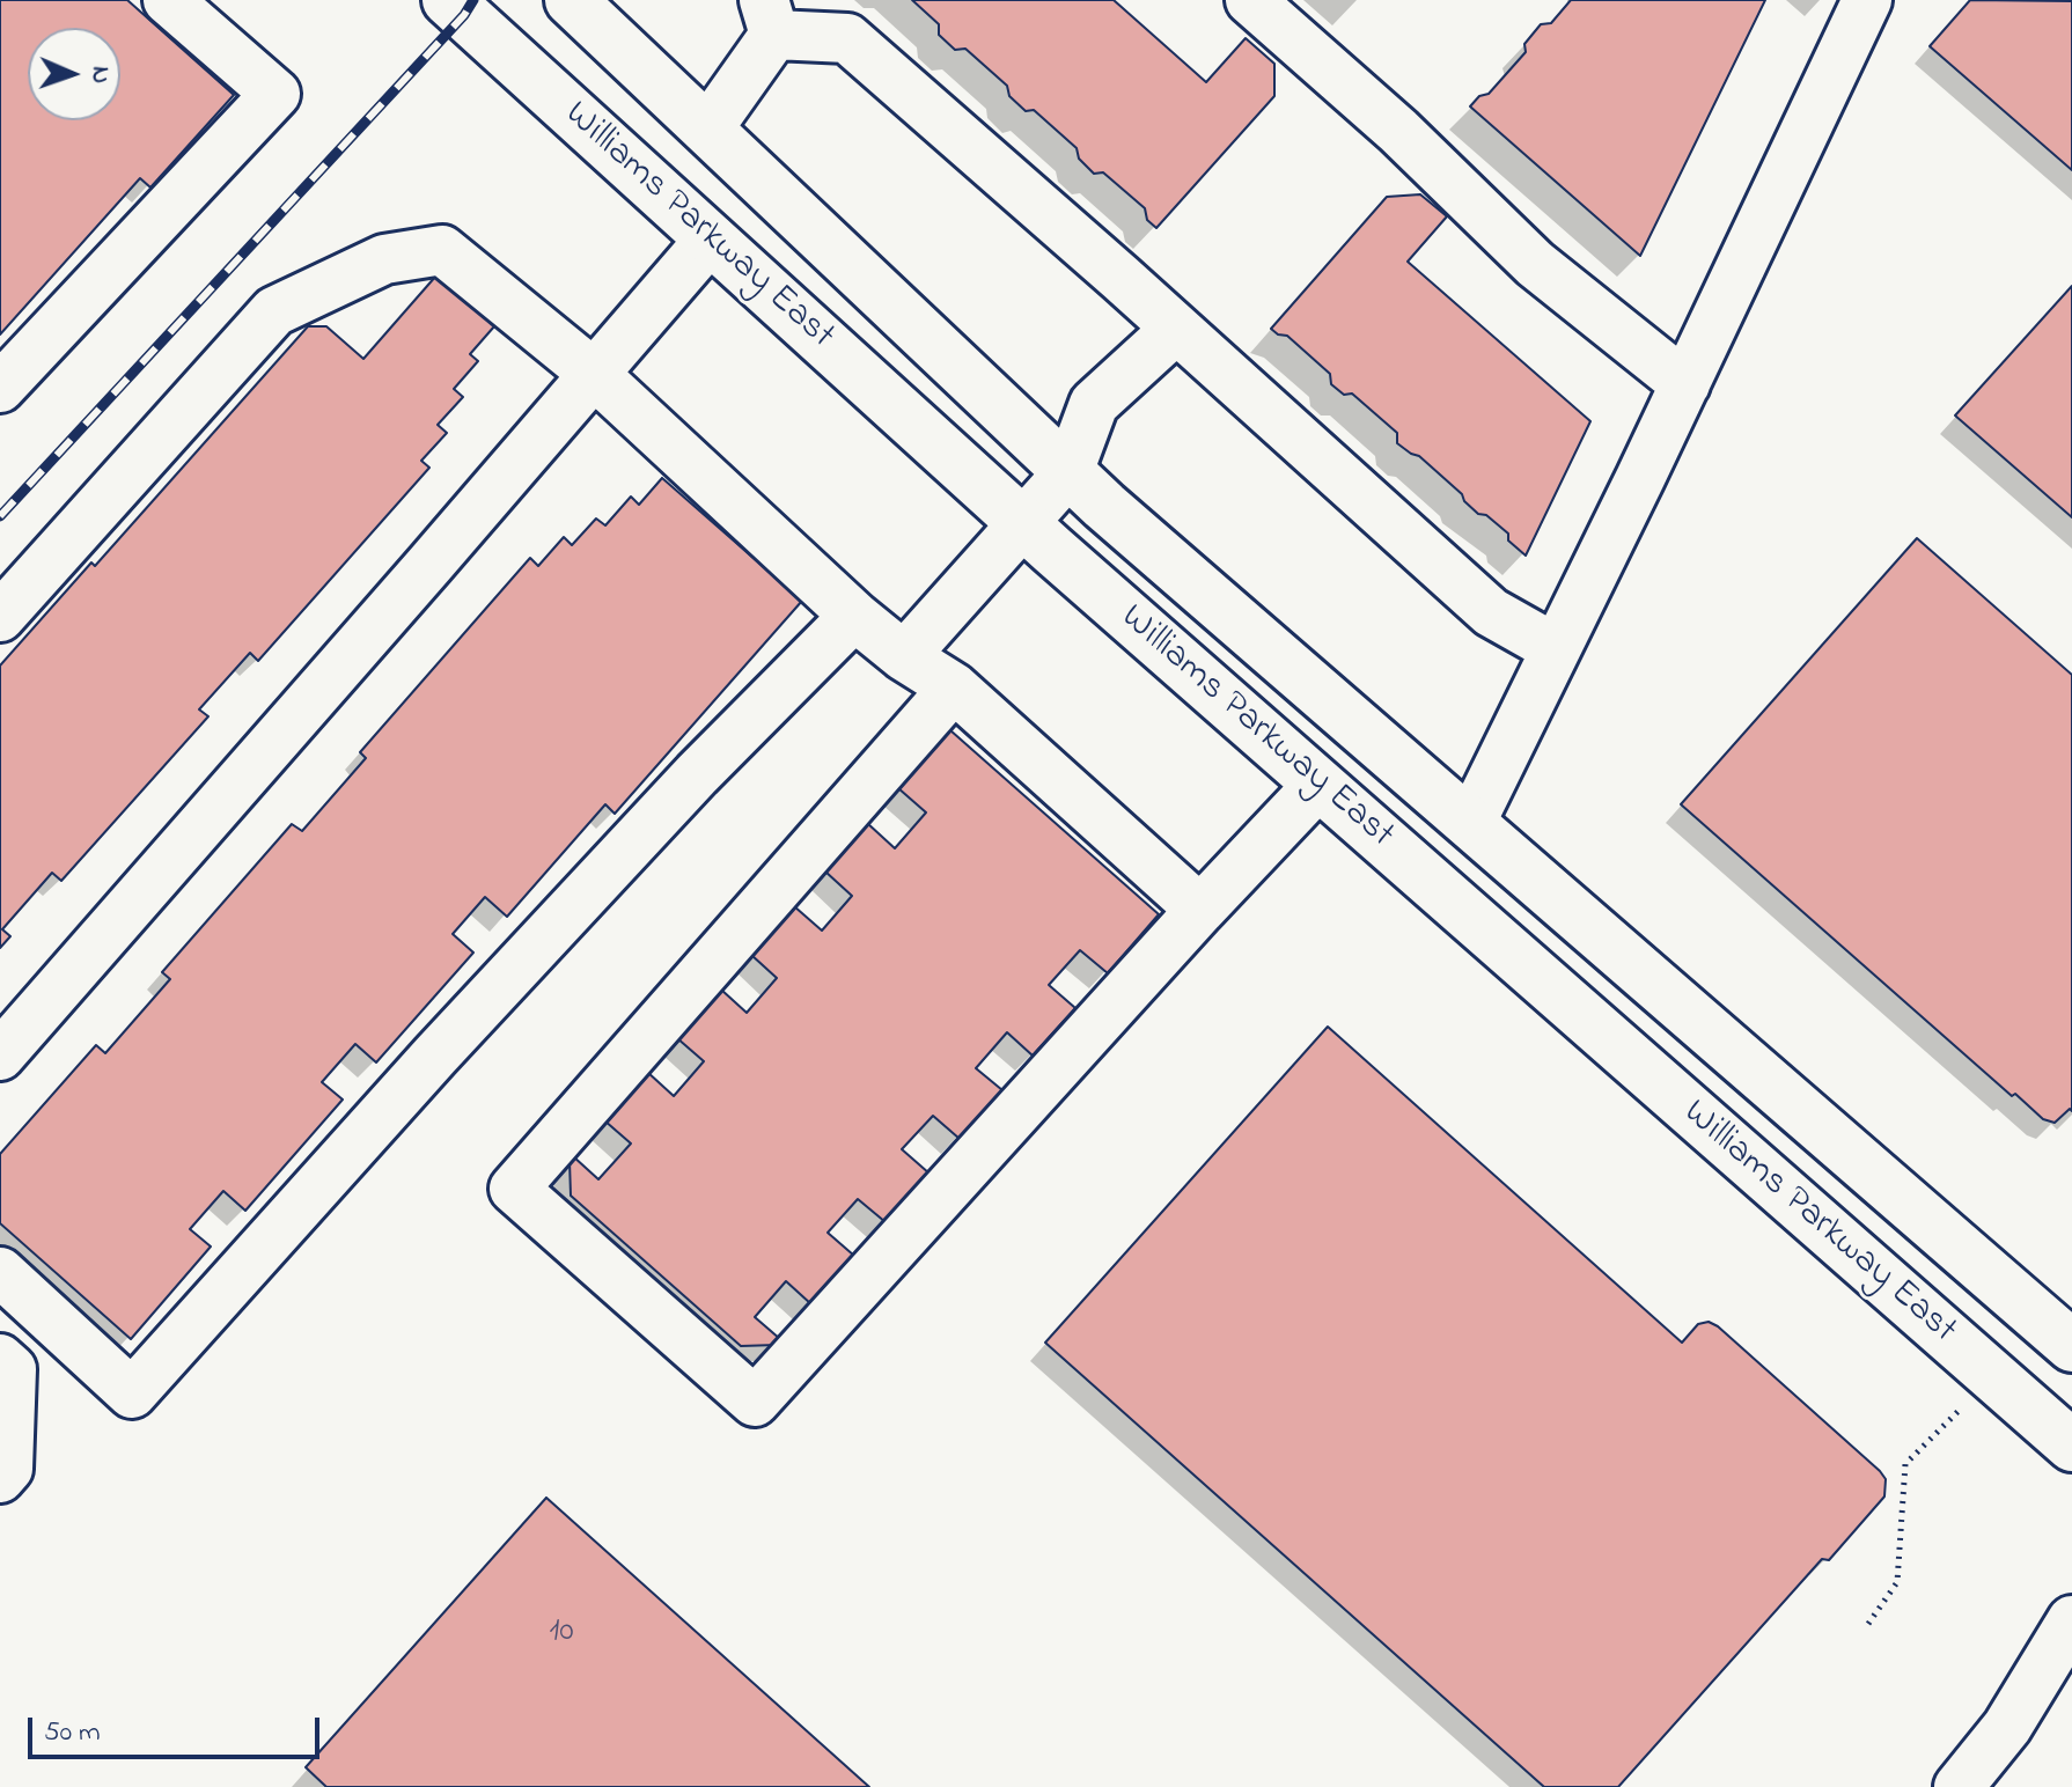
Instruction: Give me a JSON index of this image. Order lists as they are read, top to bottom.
{
  "streets": {
    "main road": ["Williams Parkway East"]
  },
  "house_numbers": ["10"],
  "scale_bar": "50 m",
  "north": "right"
}
